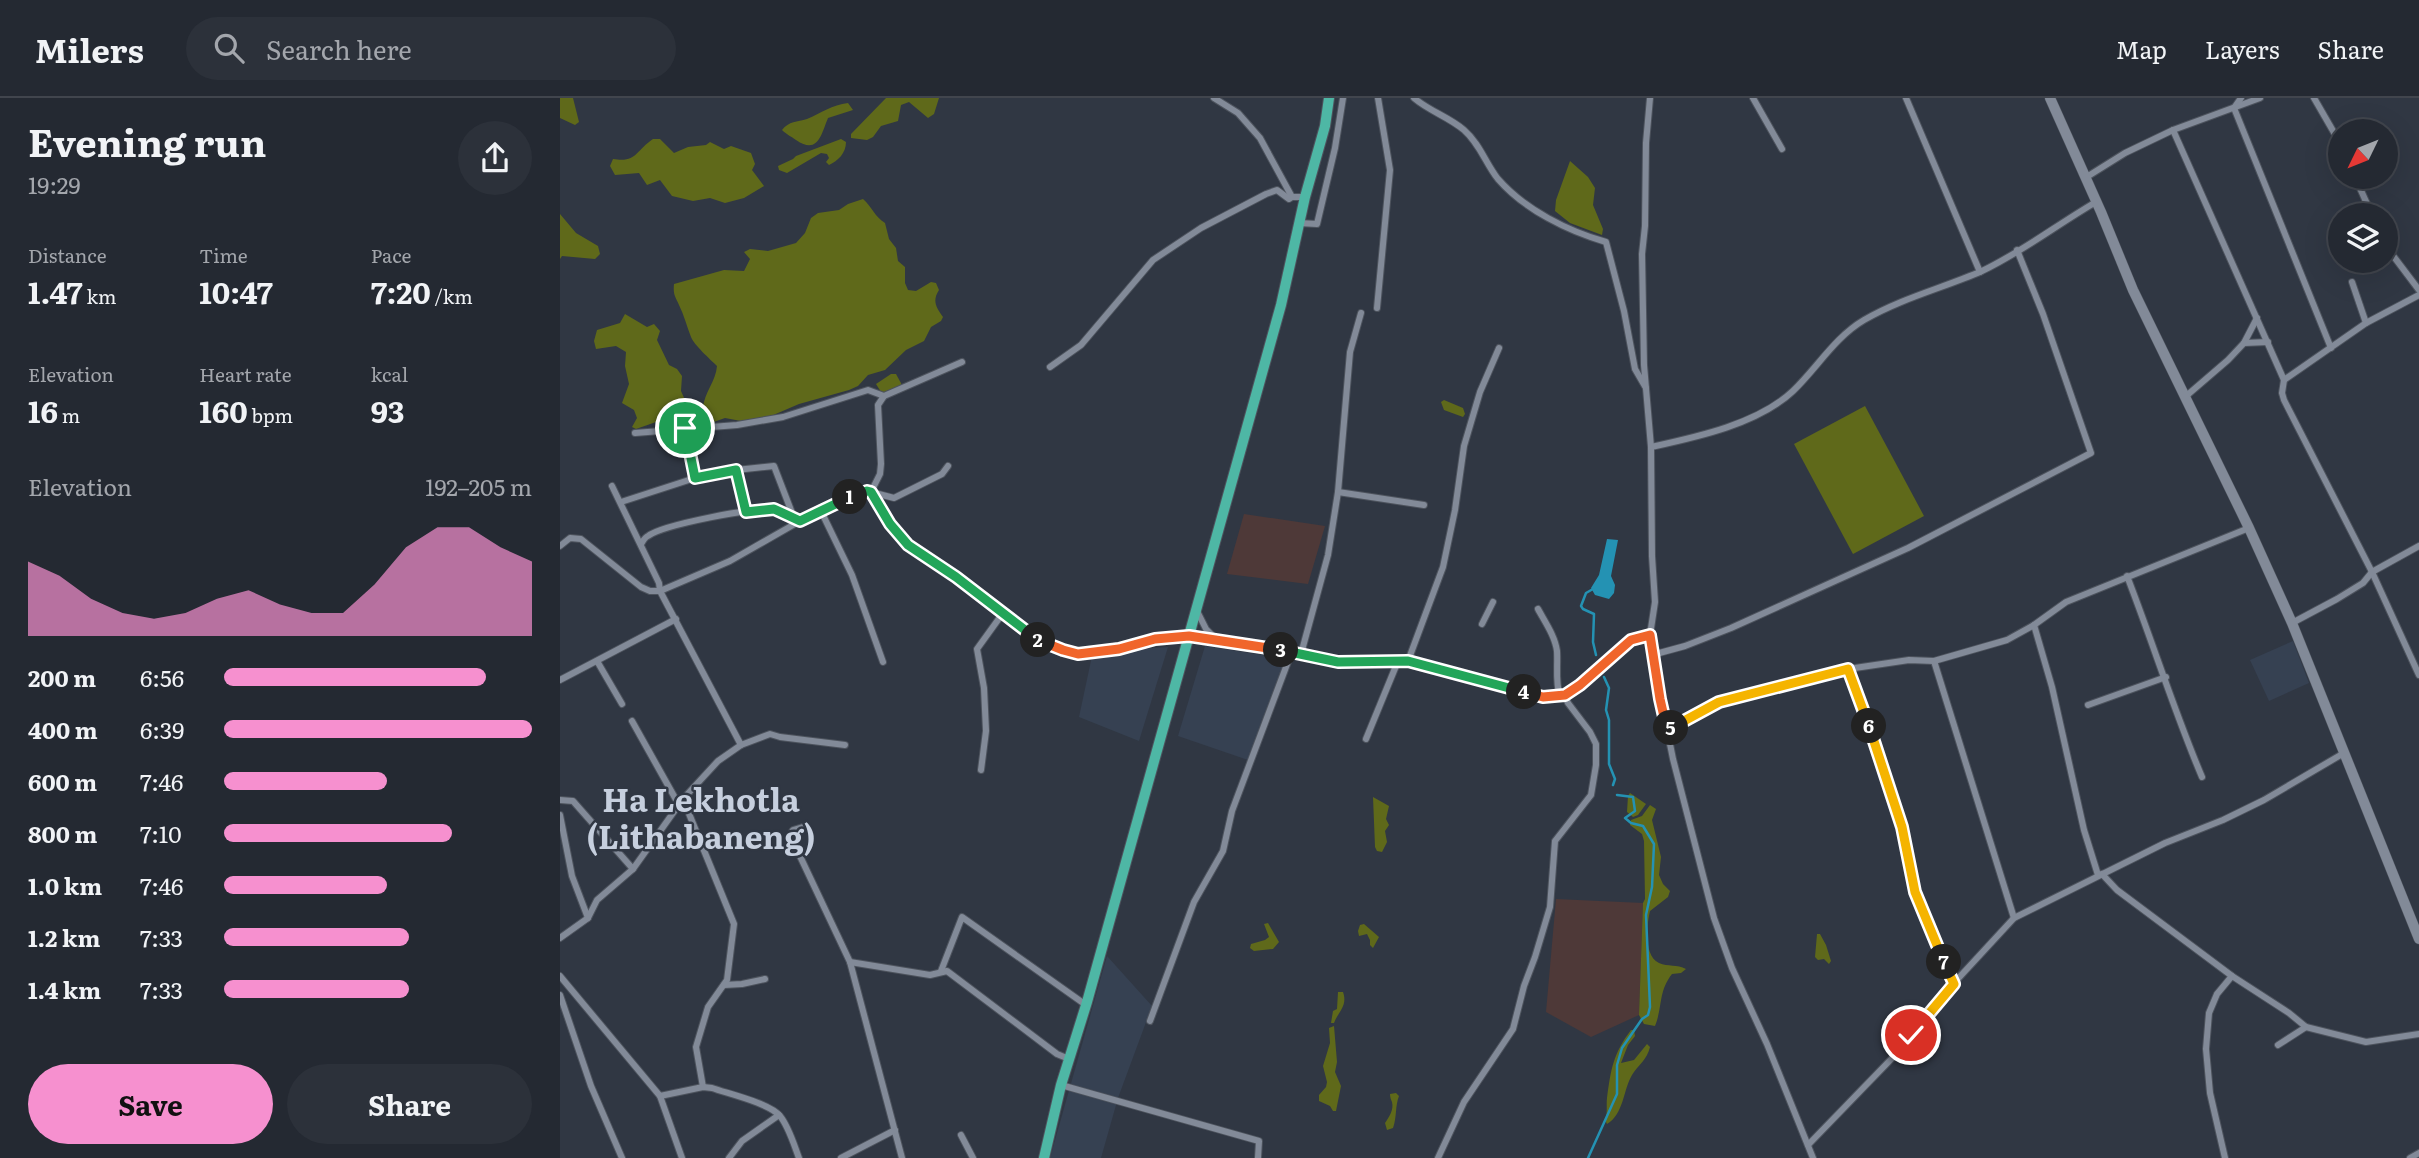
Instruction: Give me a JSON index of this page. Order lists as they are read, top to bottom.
{
  "districts": ["Ha Lekhotla (Lithabaneng)"],
  "north": "bottom left",
  "page": {
    "header": "Milers",
    "search": "Search here",
    "nav": ["Map", "Layers", "Share"],
    "heading": ["Evening run", "19:29"],
    "stats": [
      ["Distance", "1.47 km"],
      ["Time", "10:47"],
      ["Pace", "7:20 /km"],
      ["Elevation", "16 m"],
      ["Heart rate", "160 bpm"],
      ["kcal", "93"]
    ],
    "chart": ["Elevation", "192–205 m"],
    "pins": [
      "1",
      "2",
      "3",
      "4",
      "6",
      "5",
      "7"
    ],
    "list": [
      {
        "name": "200 m",
        "note": "6:56"
      },
      {
        "name": "400 m",
        "note": "6:39"
      },
      {
        "name": "600 m",
        "note": "7:46"
      },
      {
        "name": "800 m",
        "note": "7:10"
      },
      {
        "name": "1.0 km",
        "note": "7:46"
      },
      {
        "name": "1.2 km",
        "note": "7:33"
      },
      {
        "name": "1.4 km",
        "note": "7:33"
      }
    ],
    "buttons": ["Save", "Share"]
  }
}
